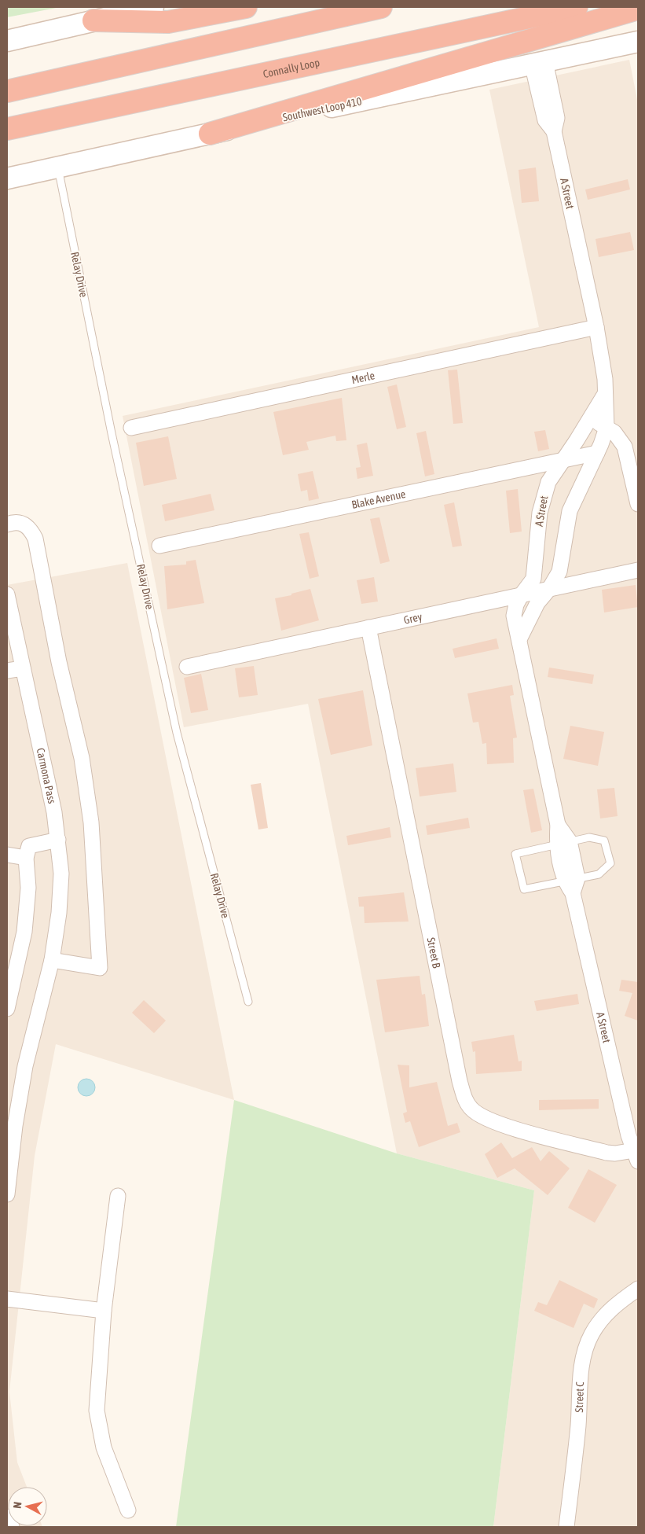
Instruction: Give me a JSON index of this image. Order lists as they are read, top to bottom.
{
  "streets": {
    "highway": ["Connally Loop"],
    "main road": ["Southwest Loop 410"],
    "street": [
      "A Street",
      "Merle",
      "Blake Avenue",
      "Grey",
      "Carmona Pass",
      "Street B",
      "Street C"
    ],
    "lane": ["Relay Drive"]
  },
  "crossings": [
    ["Southwest Loop 410", "A Street"],
    ["Southwest Loop 410", "Relay Drive"],
    ["A Street", "Merle"],
    ["A Street", "Blake Avenue"],
    ["A Street", "Grey"],
    ["A Street", "Street B"],
    ["Grey", "Street B"]
  ],
  "north": "left"
}
